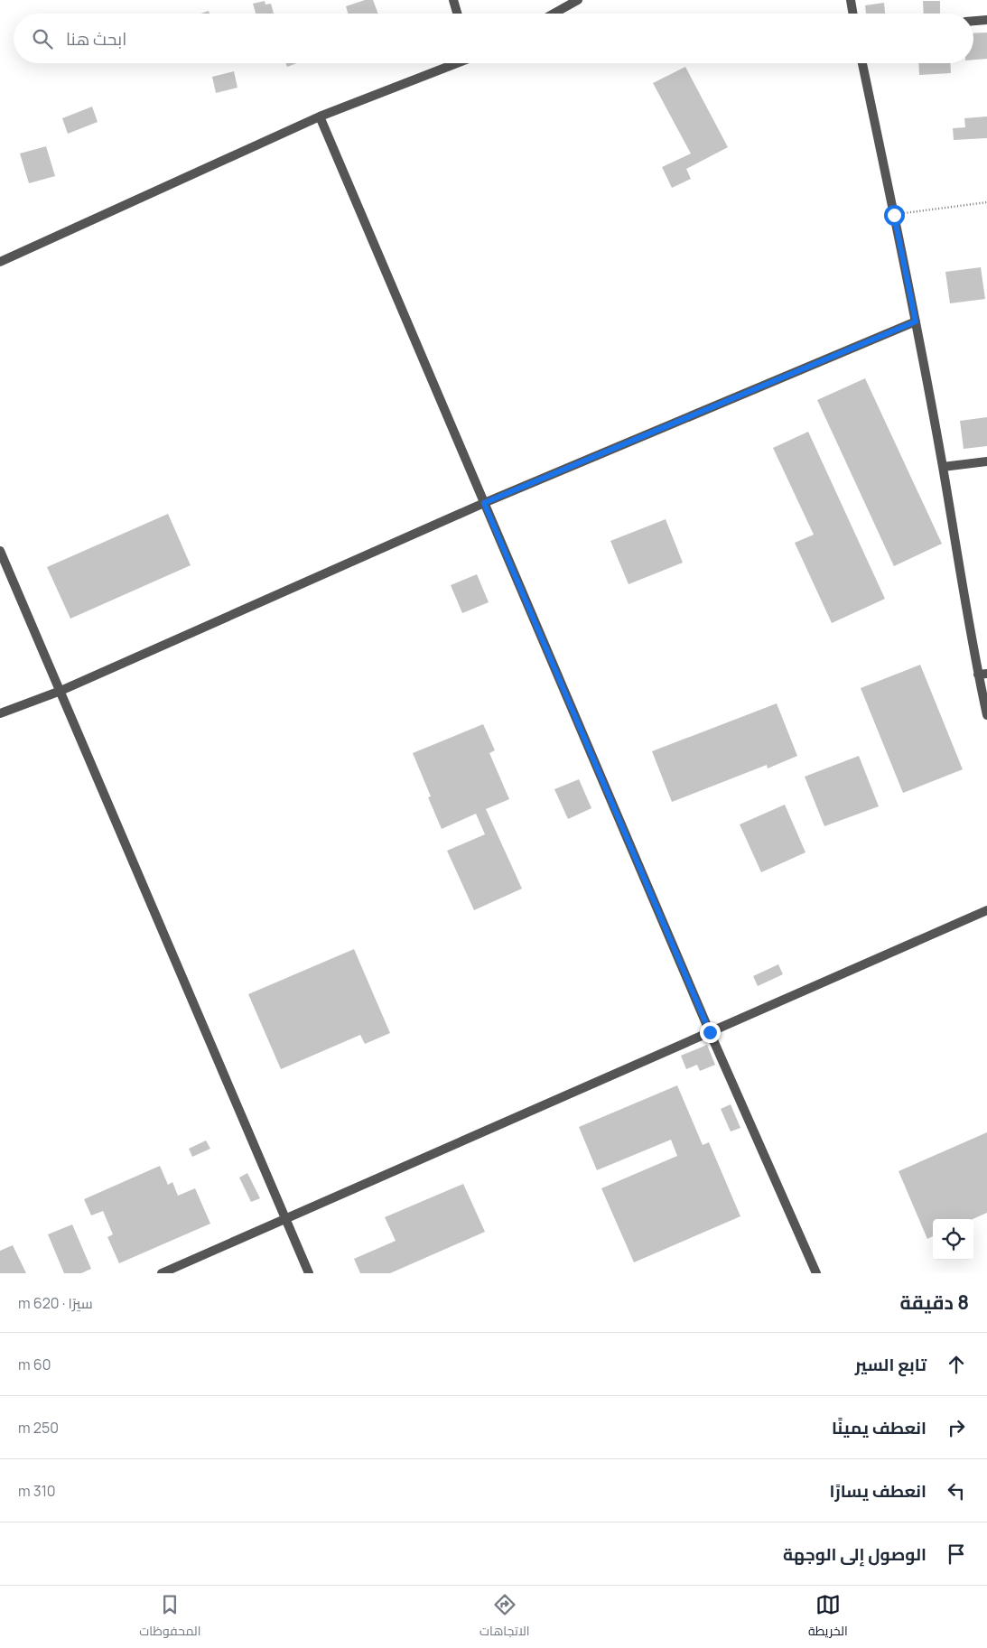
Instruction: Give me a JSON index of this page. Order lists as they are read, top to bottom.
{
  "page": {
    "search": "ابحث هنا",
    "heading": ["8 دقيقة", "سيرًا · 620 m"],
    "list": [
      ["تابع السير", "60 m"],
      ["انعطف يمينًا", "250 m"],
      ["انعطف يسارًا", "310 m"],
      "الوصول إلى الوجهة"
    ],
    "nav": ["الخريطة", "الاتجاهات", "المحفوظات"]
  }
}
